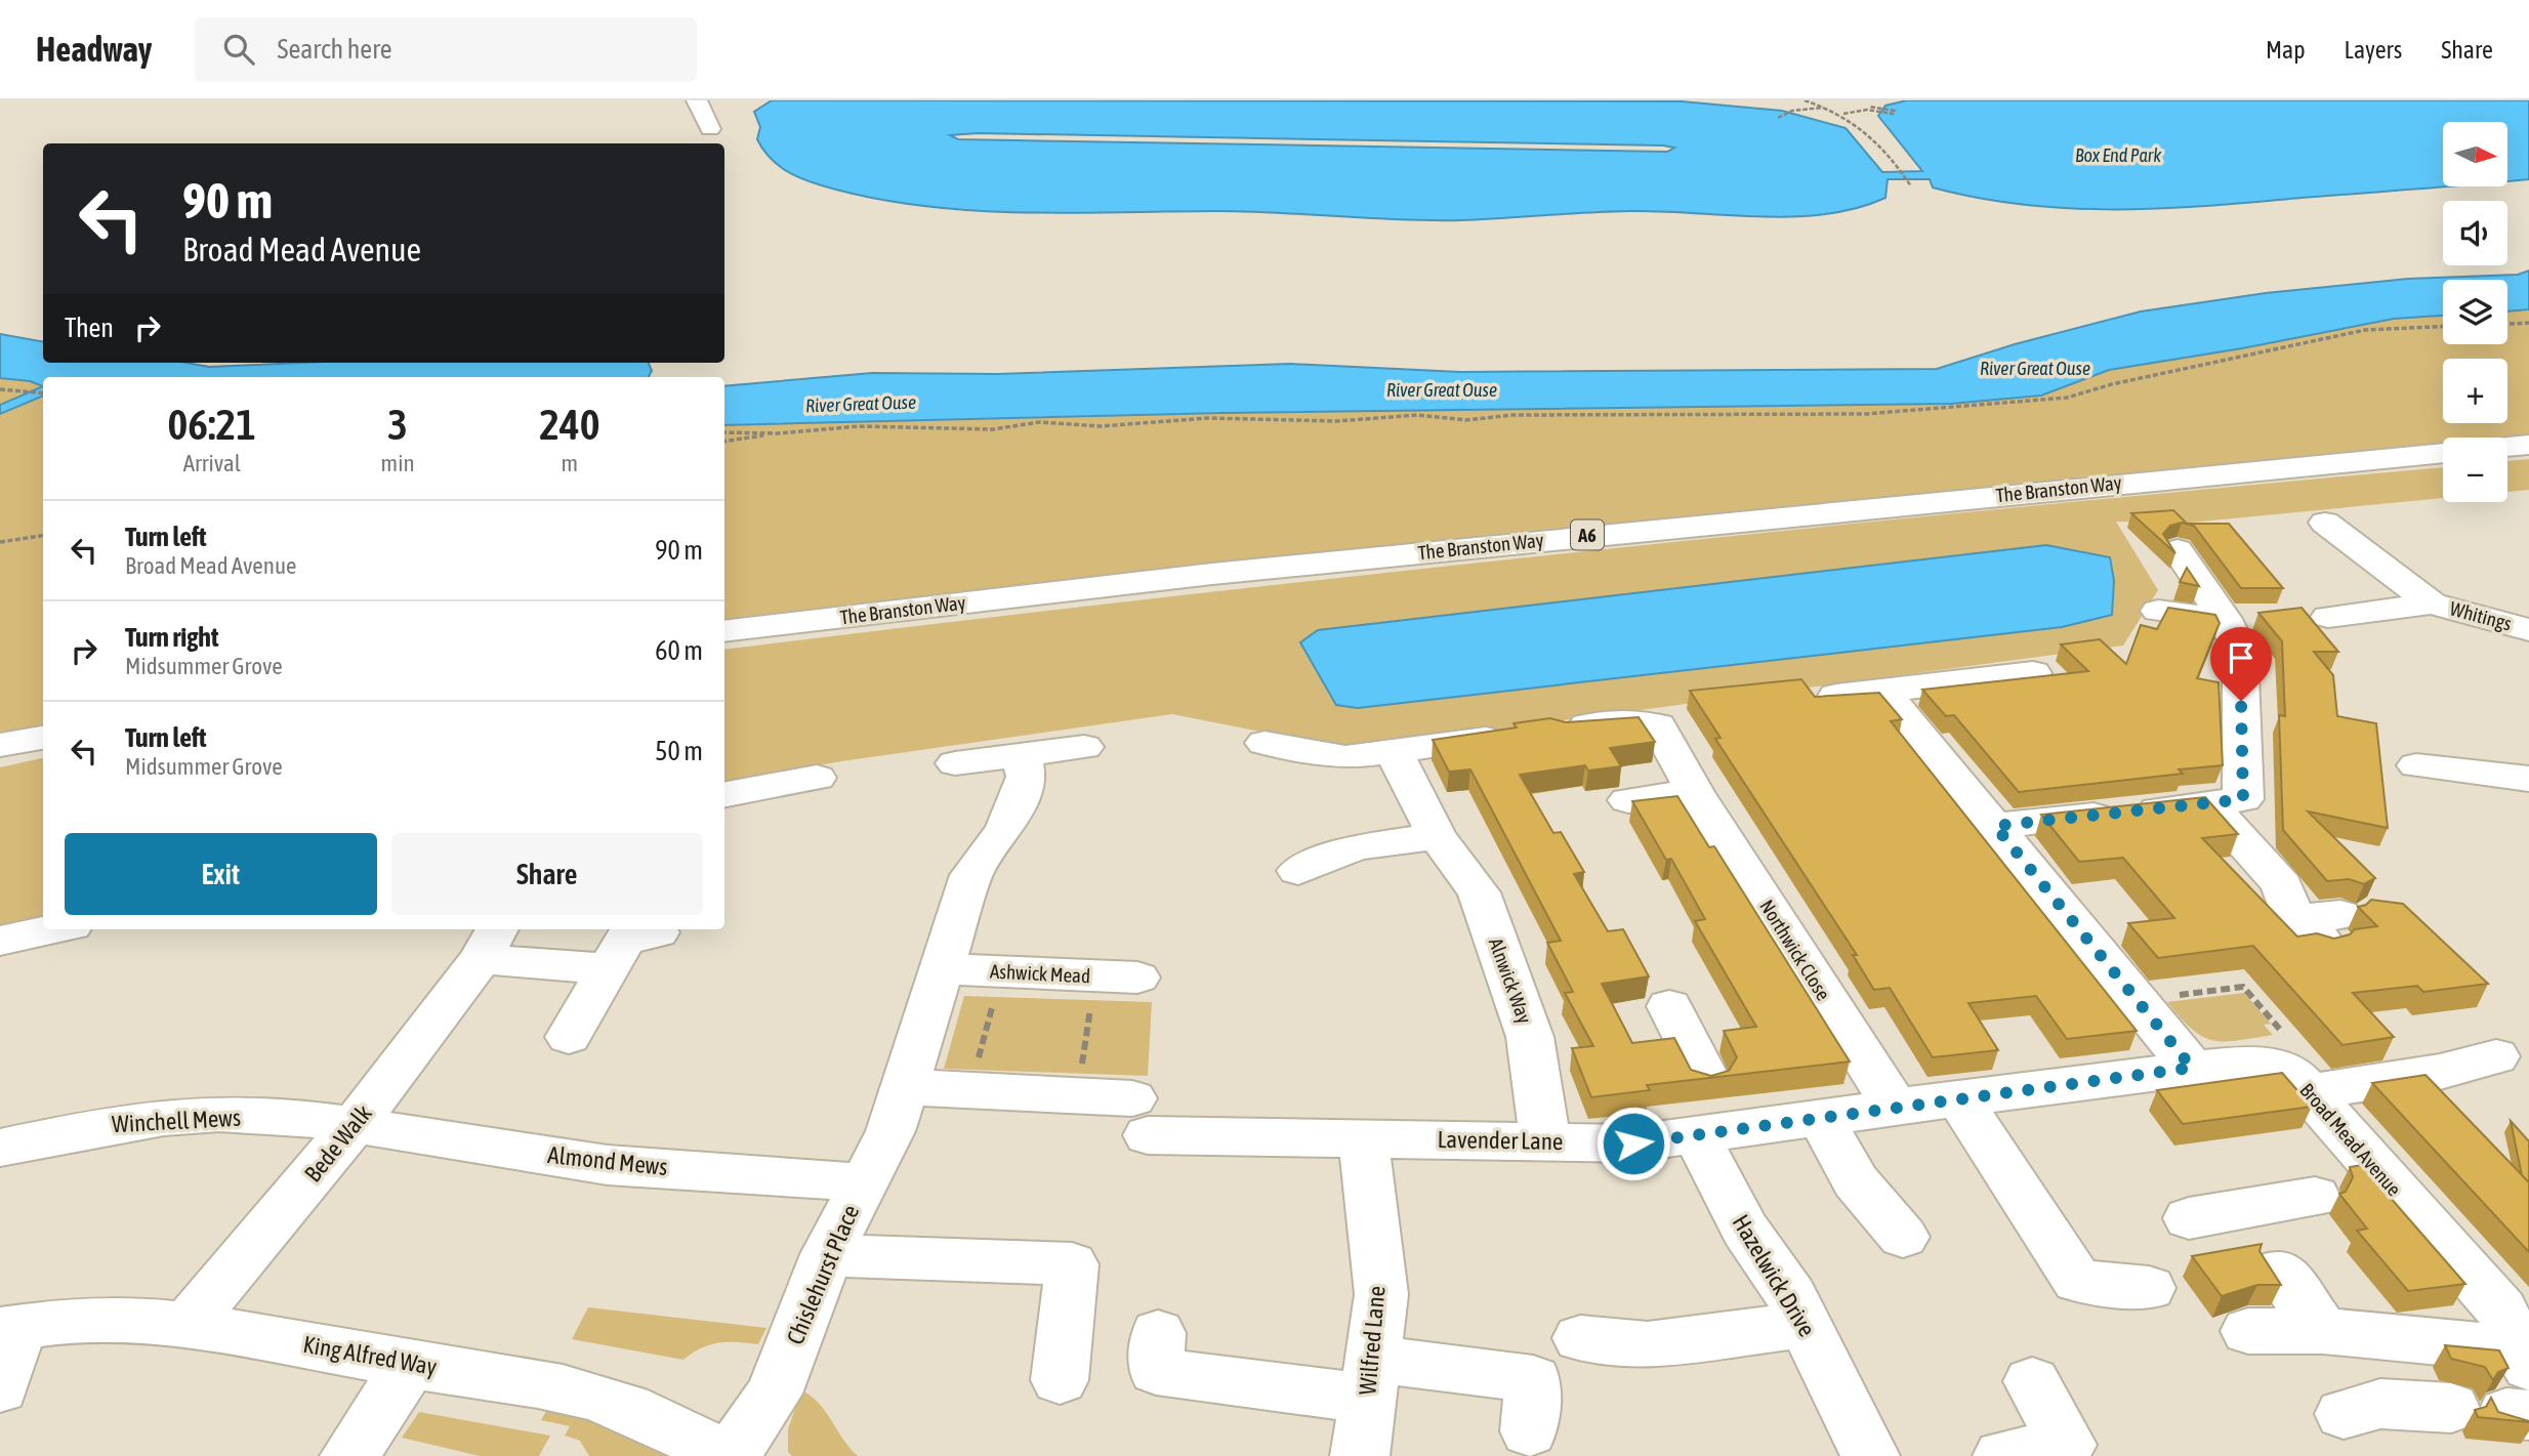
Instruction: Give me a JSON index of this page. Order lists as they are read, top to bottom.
{
  "streets": {
    "main road": [
      "The Branston Way",
      "A6",
      "Whitings",
      "Northwick Close",
      "Ashwick Mead",
      "Alnwick Way",
      "Winchell Mews",
      "Broad Mead Avenue",
      "Lavender Lane",
      "Bede Walk",
      "Almond Mews",
      "Chislehurst Place",
      "Hazelwick Drive",
      "Wilfred Lane",
      "King Alfred Way"
    ]
  },
  "crossings": [
    ["Northwick Close", "Lavender Lane"],
    ["Ashwick Mead", "Chislehurst Place"],
    ["Alnwick Way", "Lavender Lane"],
    ["Winchell Mews", "Bede Walk"],
    ["Winchell Mews", "Almond Mews"],
    ["Broad Mead Avenue", "Lavender Lane"],
    ["Lavender Lane", "Hazelwick Drive"],
    ["Lavender Lane", "Wilfred Lane"],
    ["Bede Walk", "Almond Mews"],
    ["Bede Walk", "King Alfred Way"],
    ["Almond Mews", "Chislehurst Place"],
    ["Chislehurst Place", "King Alfred Way"]
  ],
  "water": ["Box End Park", "River Great Ouse"],
  "north": "right",
  "page": {
    "header": "Headway",
    "search": "Search here",
    "nav": ["Map", "Layers", "Share"],
    "map_buttons": ["+", "−"],
    "turn": ["90 m", "Broad Mead Avenue"],
    "then": "Then",
    "eta": [
      "06:21",
      "Arrival",
      "3",
      "min",
      "240",
      "m"
    ],
    "list": [
      {
        "name": "Turn left",
        "note": "Broad Mead Avenue",
        "value": "90 m"
      },
      {
        "name": "Turn right",
        "note": "Midsummer Grove",
        "value": "60 m"
      },
      {
        "name": "Turn left",
        "note": "Midsummer Grove",
        "value": "50 m"
      }
    ],
    "buttons": ["Exit", "Share"]
  }
}
